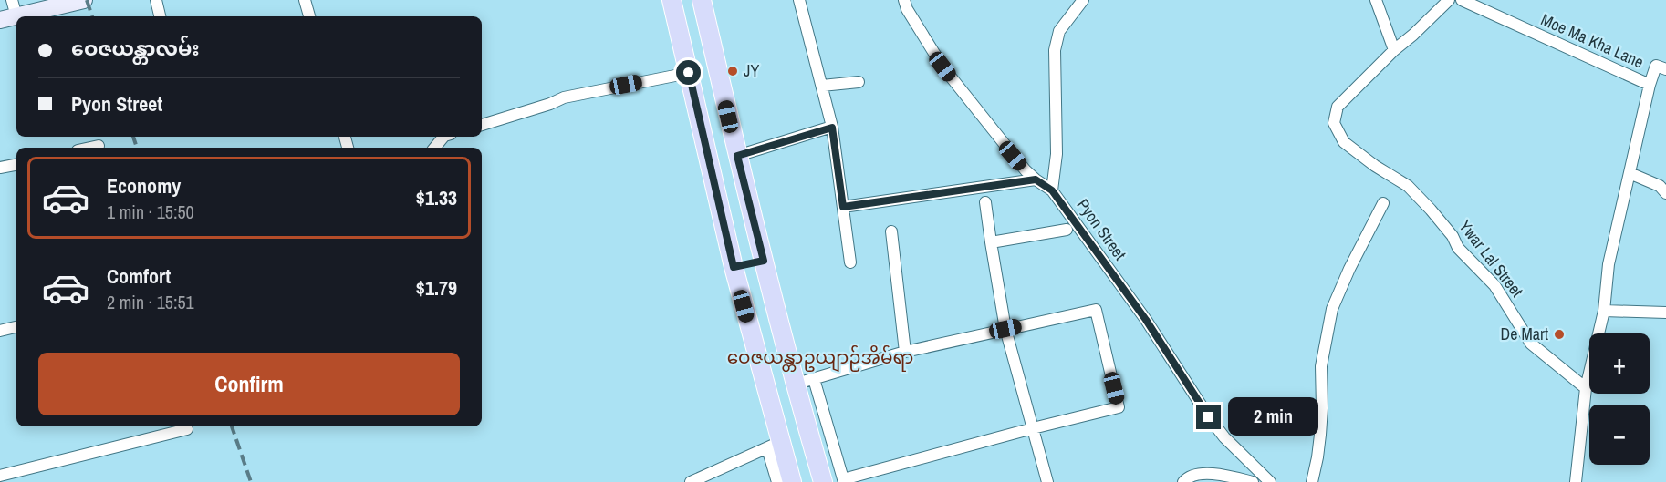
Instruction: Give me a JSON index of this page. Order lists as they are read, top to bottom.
{
  "streets": {
    "street": ["Moe Ma Kha Lane", "Pyon Street", "Ywar Lal Street"]
  },
  "districts": ["ဝေဇယန္တာဥယျာဉ်အိမ်ရာ"],
  "places": ["JY", "De Mart"],
  "page": {
    "banner": ["ဝေဇယန္တာလမ်း", "Pyon Street"],
    "list": [
      {
        "name": "Economy",
        "note": "1 min · 15:50",
        "value": "$1.33"
      },
      {
        "name": "Comfort",
        "note": "2 min · 15:51",
        "value": "$1.79"
      }
    ],
    "map_buttons": ["+", "−"],
    "buttons": "Confirm",
    "bubble": "2 min"
  }
}
